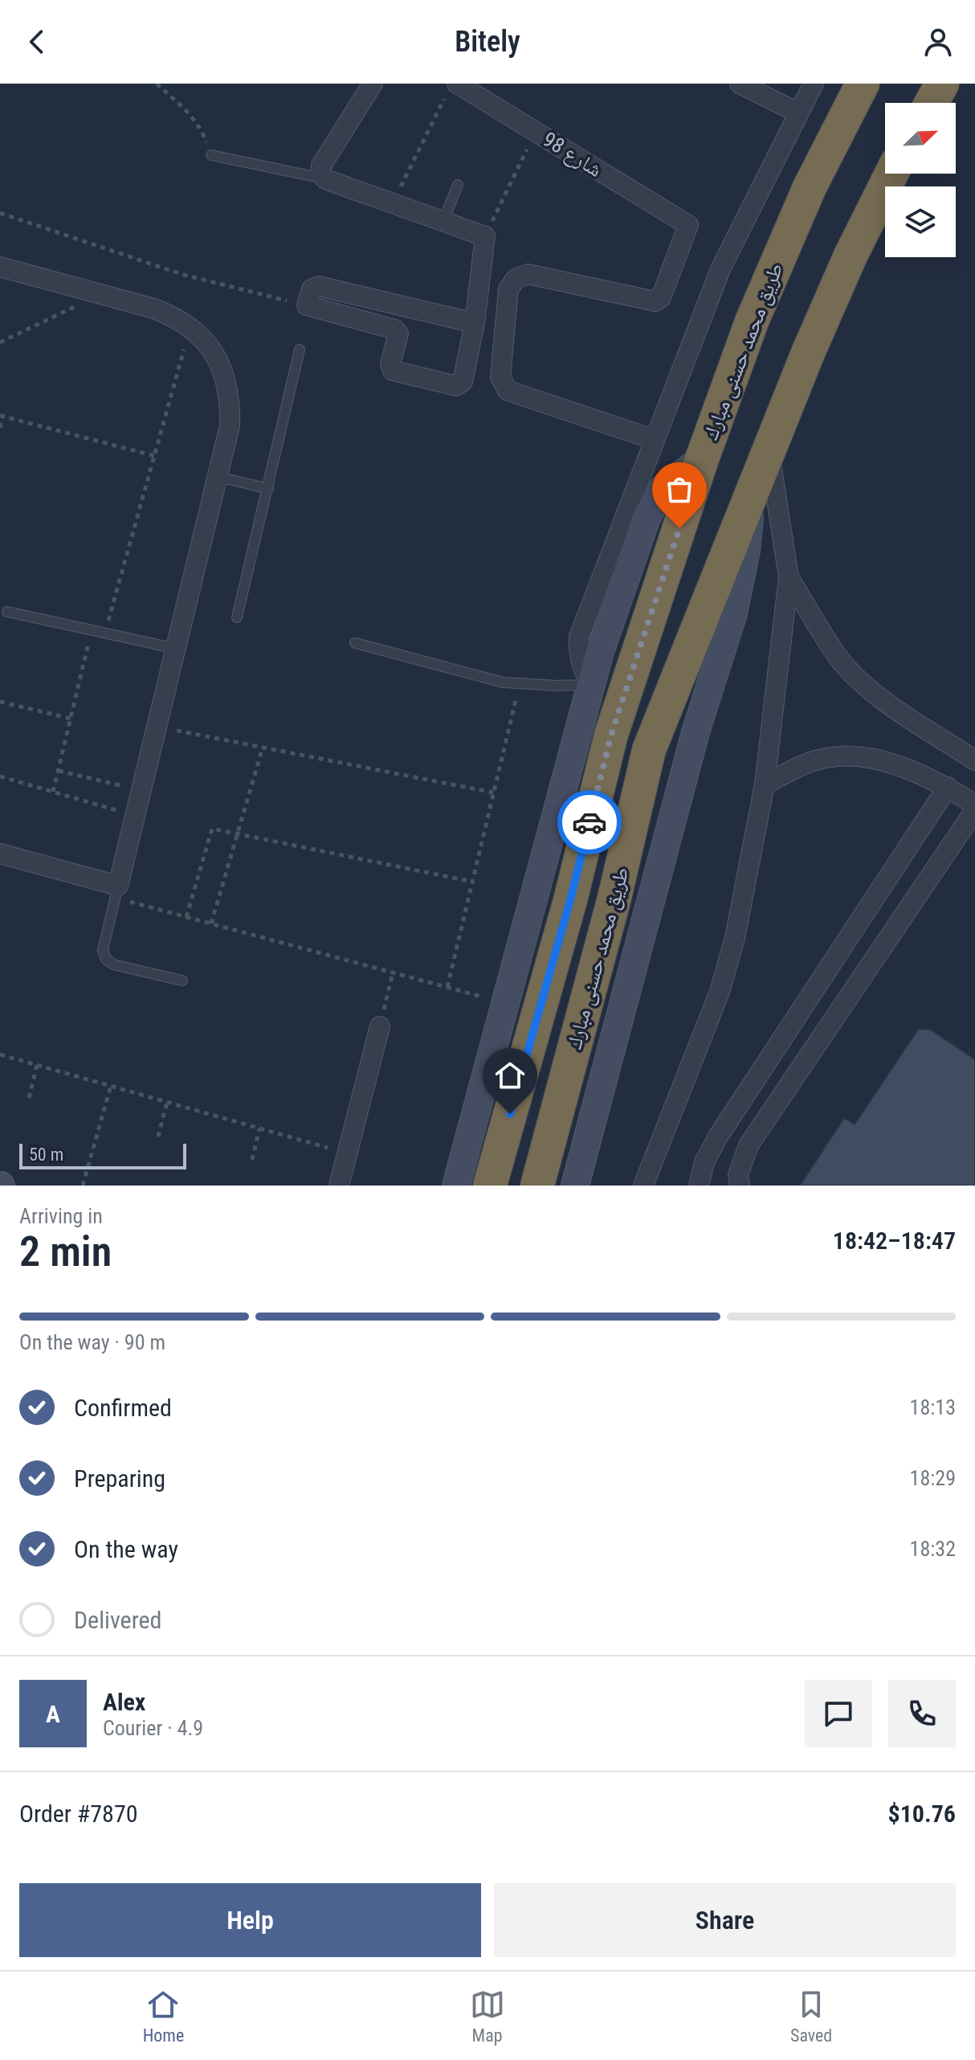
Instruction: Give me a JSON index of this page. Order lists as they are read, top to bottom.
{
  "streets": {
    "highway": ["طريق محمد حسنى مبارك"],
    "street": ["شارع 98"]
  },
  "scale_bar": "50 m",
  "north": "top right",
  "page": {
    "header": "Bitely",
    "scale": "50 m",
    "heading": ["2 min", "Arriving in", "18:42–18:47"],
    "panel": [
      "Alex",
      "Courier · 4.9",
      "Order #7870",
      "$10.76"
    ],
    "bar": "On the way · 90 m",
    "list": [
      ["Confirmed", "18:13"],
      ["Preparing", "18:29"],
      ["On the way", "18:32"],
      "Delivered"
    ],
    "round": "A",
    "buttons": ["Help", "Share"],
    "tabs": ["Home", "Map", "Saved"]
  }
}
